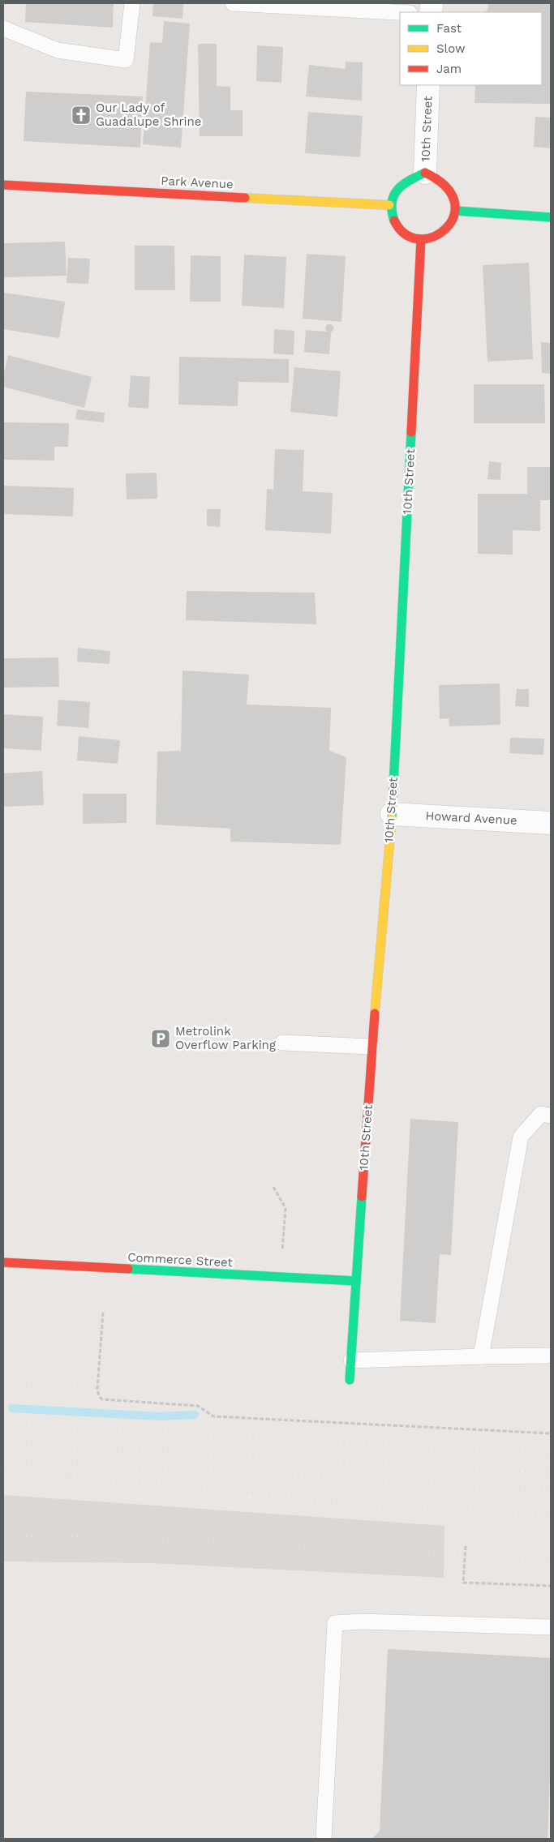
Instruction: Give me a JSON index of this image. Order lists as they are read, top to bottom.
{
  "streets": {
    "street": [
      "10th Street",
      "Park Avenue",
      "Howard Avenue",
      "Commerce Street"
    ]
  },
  "crossings": [
    ["10th Street", "Park Avenue"],
    ["10th Street", "Howard Avenue"],
    ["10th Street", "Commerce Street"]
  ],
  "places": {
    "church": ["Our Lady of Guadalupe Shrine"],
    "parking": ["Metrolink Overflow Parking"]
  },
  "legend": ["Fast", "Slow", "Jam"]
}
